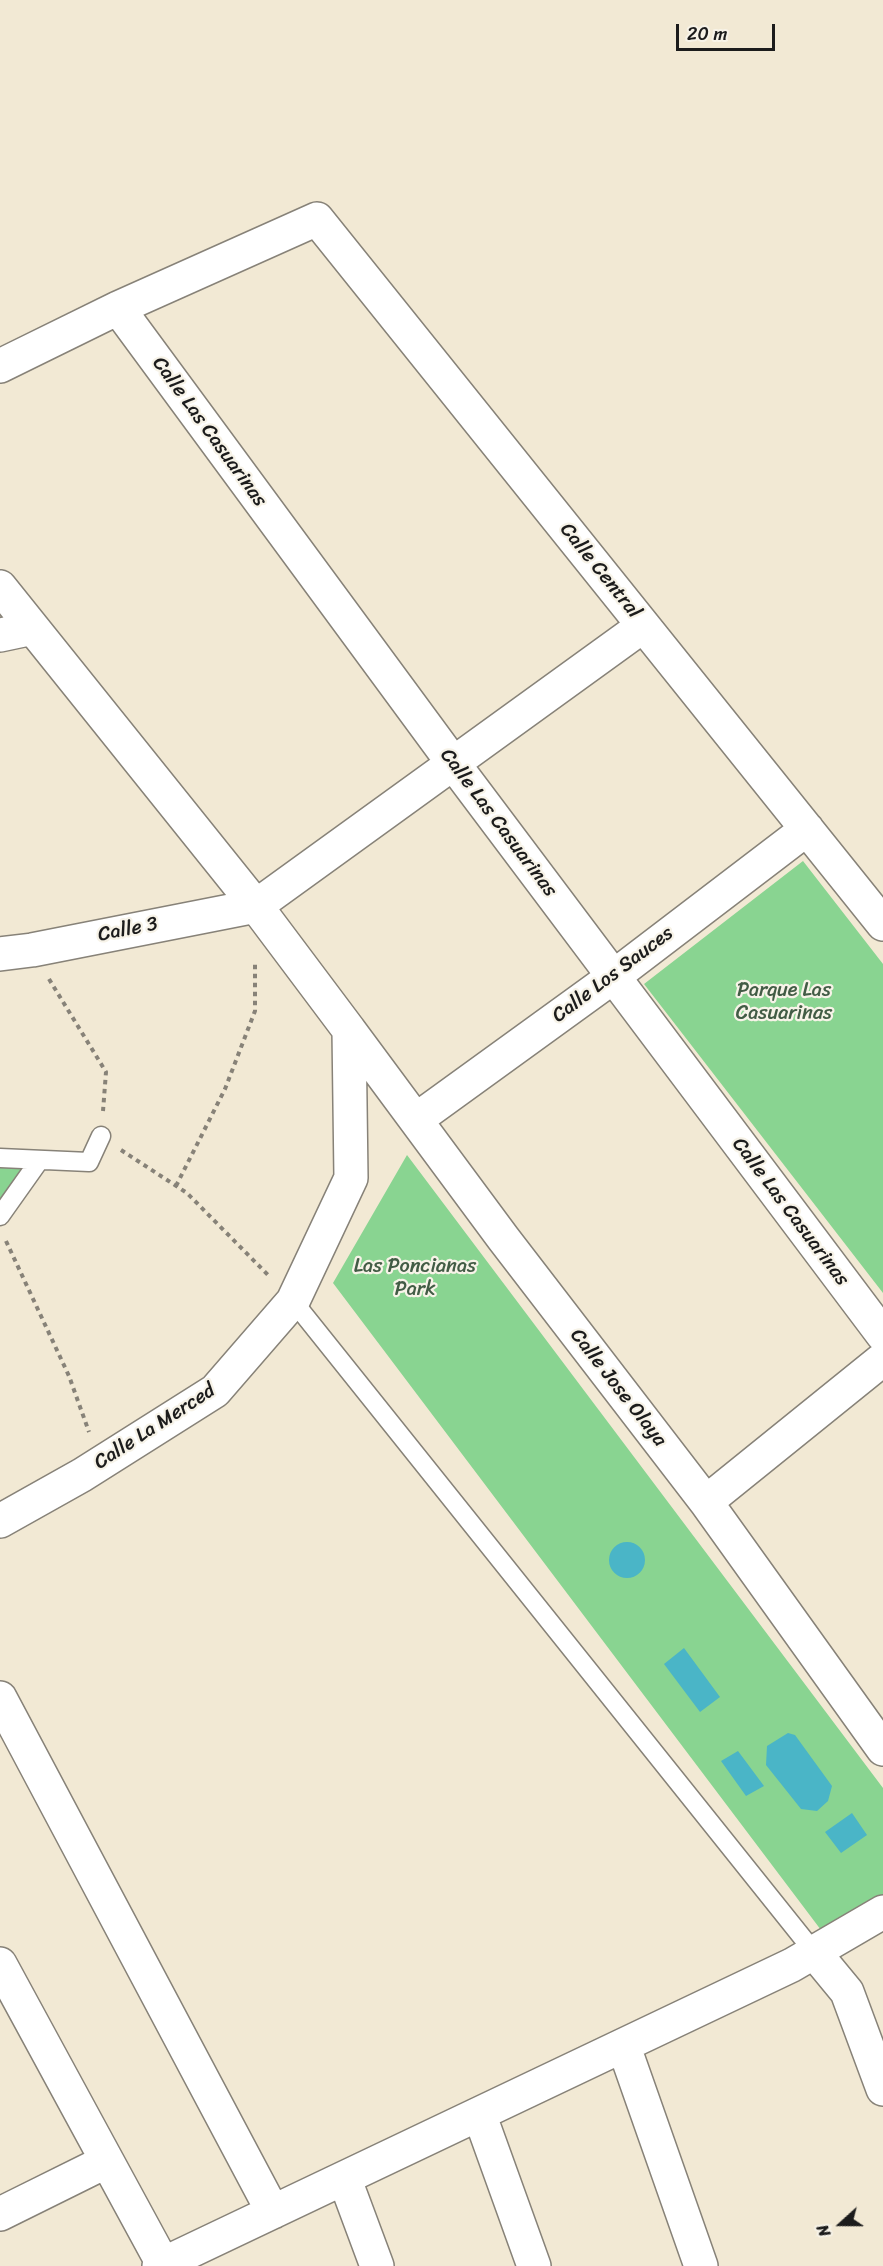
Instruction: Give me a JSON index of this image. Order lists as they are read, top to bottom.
{
  "streets": {
    "street": [
      "Calle Las Casuarinas",
      "Calle Central",
      "Calle 3",
      "Calle Los Sauces",
      "Calle Jose Olaya",
      "Calle La Merced"
    ]
  },
  "crossings": [
    ["Calle Las Casuarinas", "Calle Central"],
    ["Calle Las Casuarinas", "Calle Los Sauces"],
    ["Calle Central", "Calle Los Sauces"],
    ["Calle 3", "Calle Jose Olaya"],
    ["Calle Los Sauces", "Calle Jose Olaya"],
    ["Calle Jose Olaya", "Calle La Merced"]
  ],
  "parks": ["Parque Las Casuarinas", "Las Poncianas Park"],
  "scale_bar": "20 m",
  "north": "left"
}
